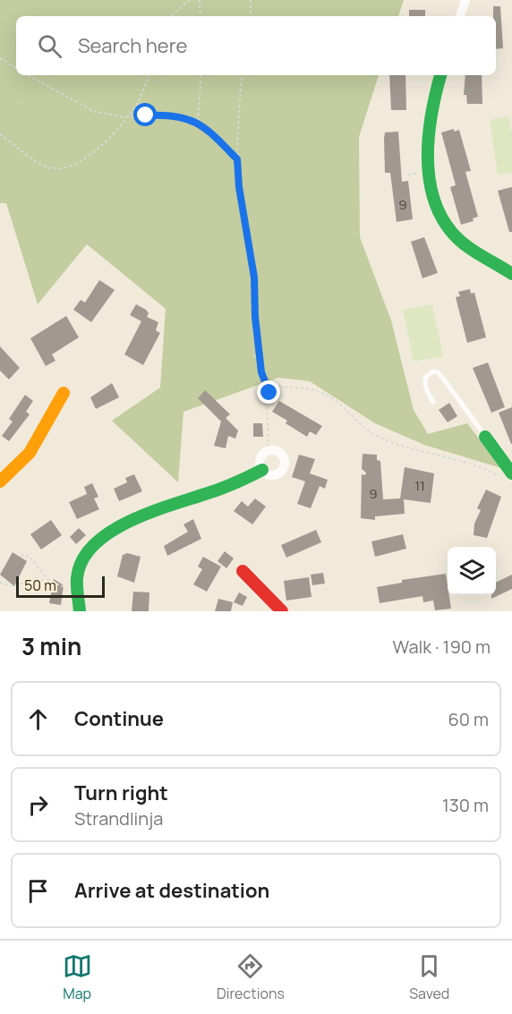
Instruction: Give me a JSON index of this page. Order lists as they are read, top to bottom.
{
  "house_numbers": ["9", "11", "9"],
  "scale_bar": "50 m",
  "page": {
    "search": "Search here",
    "scale": "50 m",
    "heading": ["3 min", "Walk · 190 m"],
    "list": [
      ["Continue", "60 m"],
      ["Turn right", "Strandlinja", "130 m"],
      "Arrive at destination"
    ],
    "nav": ["Map", "Directions", "Saved"]
  }
}
